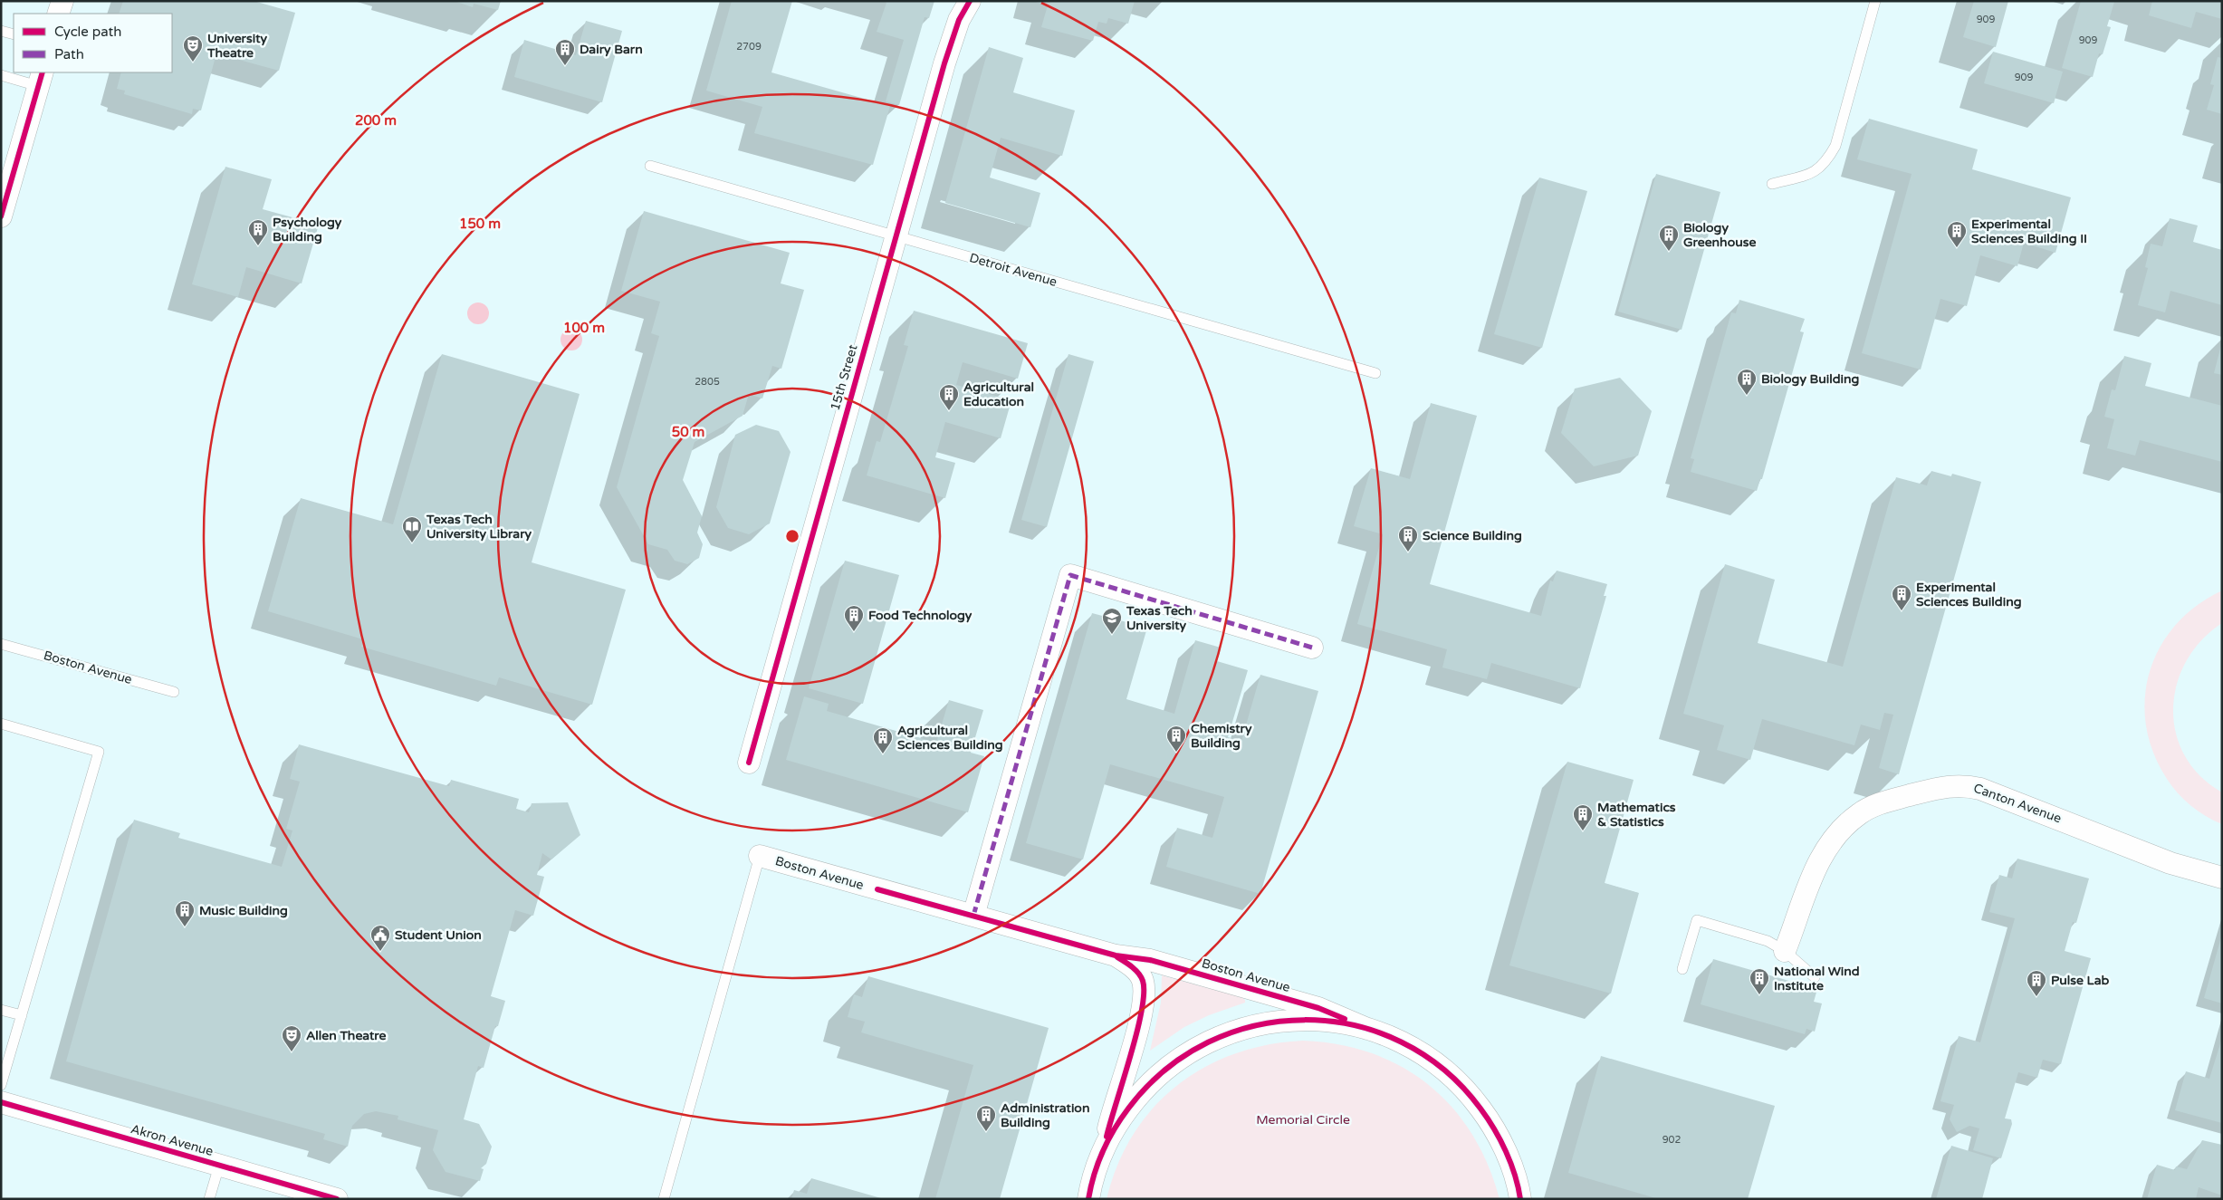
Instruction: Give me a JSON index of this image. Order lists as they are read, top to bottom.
{
  "streets": {
    "street": [
      "15th Street",
      "Boston Avenue",
      "Canton Avenue",
      "Akron Avenue"
    ],
    "lane": ["Detroit Avenue"]
  },
  "crossings": [
    ["Detroit Avenue", "15th Street"]
  ],
  "parks": ["Memorial Circle"],
  "places": {
    "theatre": ["University Theatre", "Allen Theatre"],
    "building": [
      "Dairy Barn",
      "Psychology Building",
      "Experimental Sciences Building II",
      "Biology Greenhouse",
      "Biology Building",
      "Agricultural Education",
      "Science Building",
      "Experimental Sciences Building",
      "Food Technology",
      "Chemistry Building",
      "Agricultural Sciences Building",
      "Mathematics & Statistics",
      "Music Building",
      "National Wind Institute",
      "Pulse Lab",
      "Administration Building"
    ],
    "library": ["Texas Tech University Library"],
    "school or university": ["Texas Tech University"],
    "public building": ["Student Union"]
  },
  "house_numbers": [
    "909",
    "909",
    "2709",
    "909",
    "2805",
    "902"
  ],
  "legend": ["Cycle path", "Path"],
  "rings": [
    "200 m",
    "150 m",
    "100 m",
    "50 m"
  ]
}
